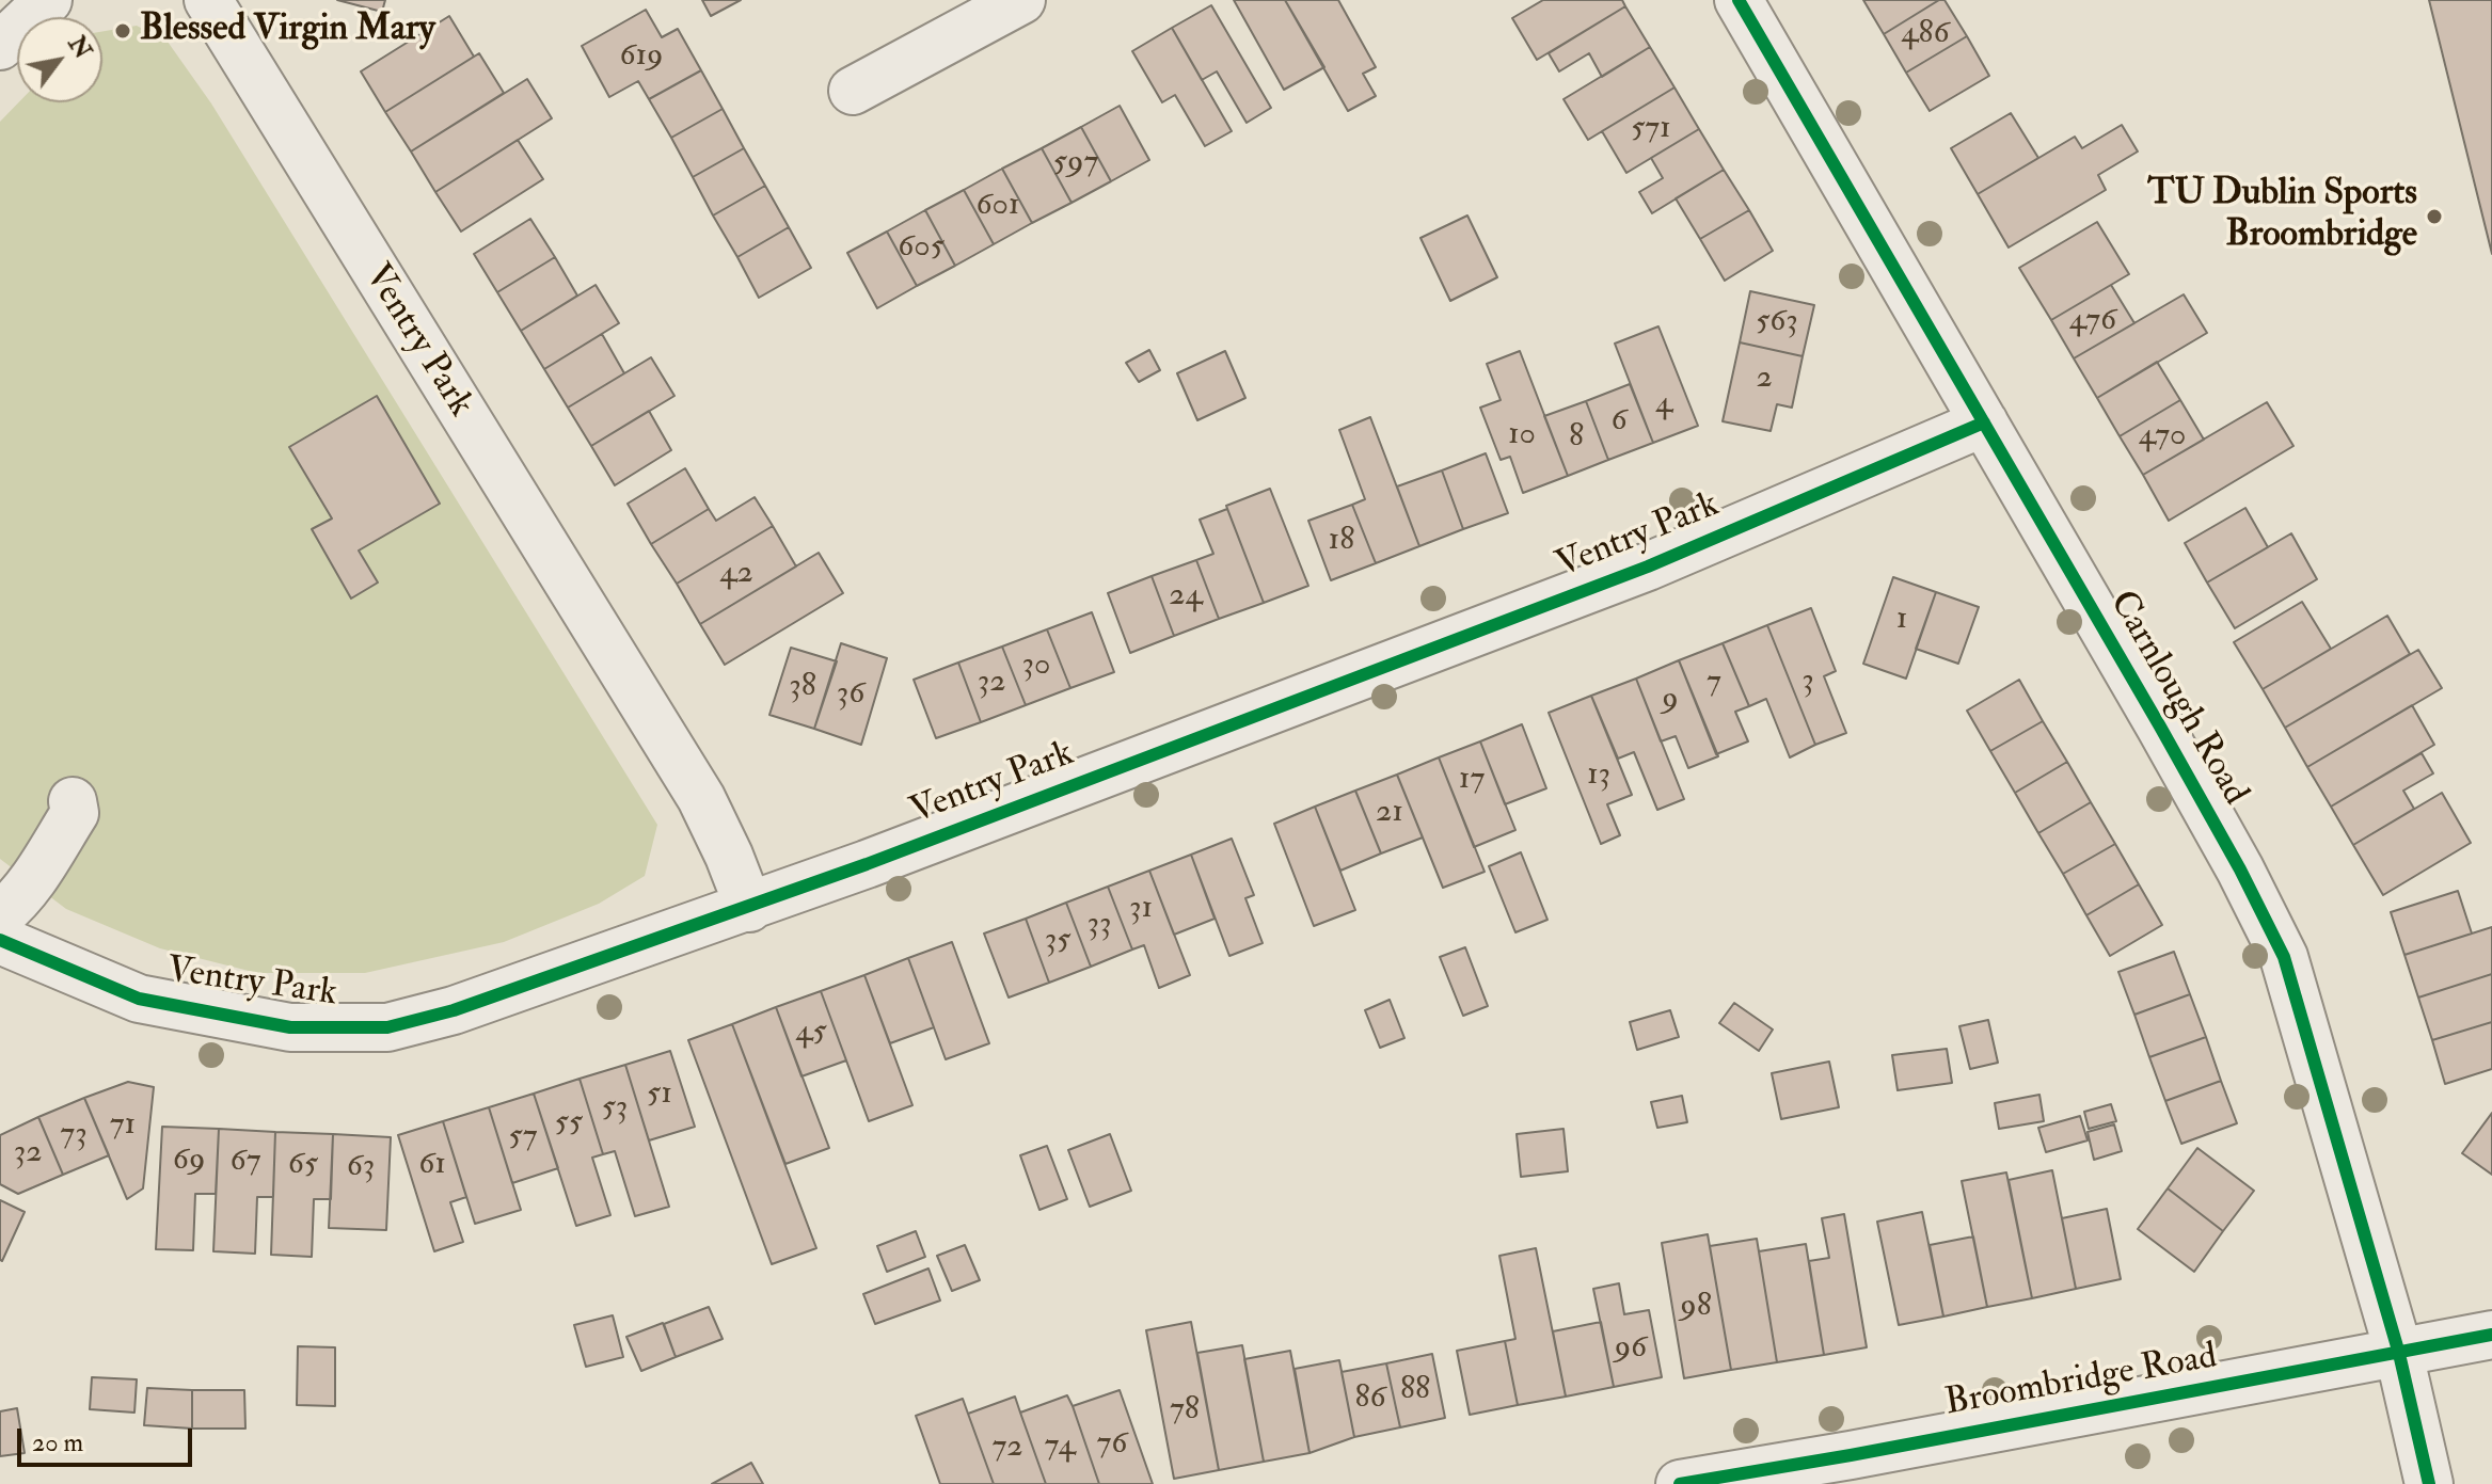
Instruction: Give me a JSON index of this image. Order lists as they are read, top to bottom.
{
  "streets": {
    "street": ["Ventry Park", "Carnlough Road", "Broombridge Road"]
  },
  "crossings": [
    ["Ventry Park", "Carnlough Road"],
    ["Carnlough Road", "Broombridge Road"]
  ],
  "places": ["Blessed Virgin Mary", "TU Dublin Sports Broombridge"],
  "house_numbers": [
    "486",
    "619",
    "571",
    "597",
    "601",
    "605",
    "476",
    "563",
    "2",
    "4",
    "6",
    "10",
    "470",
    "8",
    "18",
    "42",
    "24",
    "1",
    "30",
    "3",
    "32",
    "7",
    "38",
    "36",
    "9",
    "13",
    "17",
    "21",
    "31",
    "33",
    "35",
    "45",
    "51",
    "53",
    "55",
    "71",
    "73",
    "57",
    "32",
    "69",
    "67",
    "65",
    "61",
    "63",
    "98",
    "96",
    "88",
    "86",
    "78",
    "76",
    "74",
    "72"
  ],
  "scale_bar": "20 m",
  "north": "top right"
}
